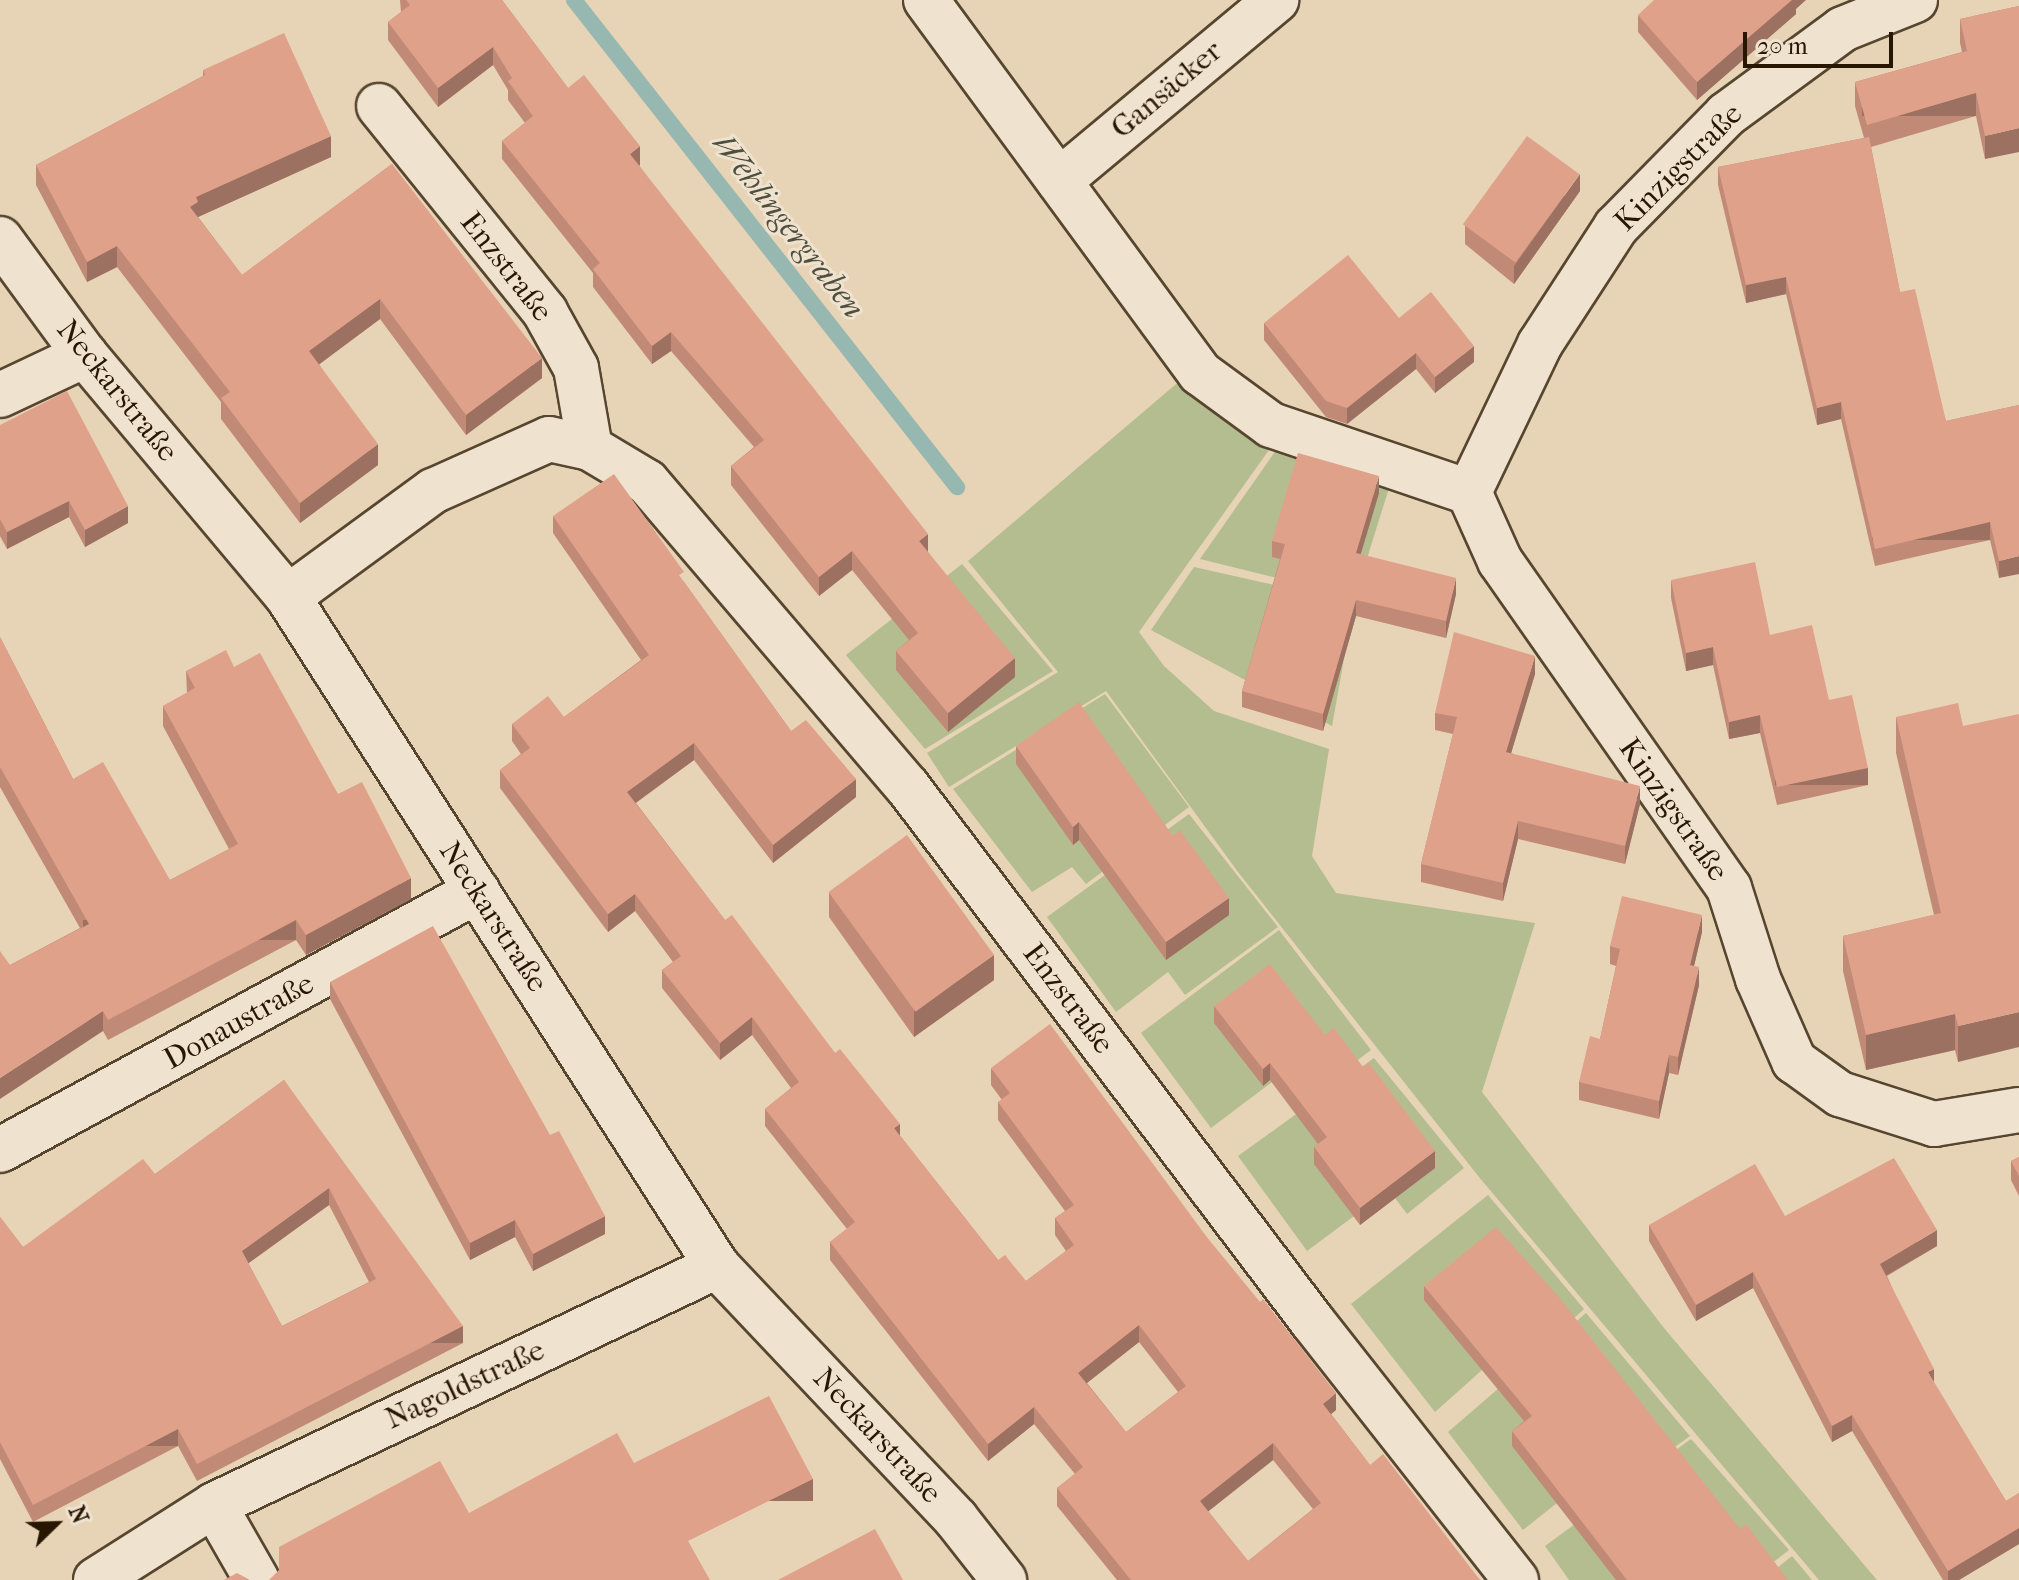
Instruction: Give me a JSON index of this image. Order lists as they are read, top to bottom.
{
  "streets": {
    "street": [
      "Gansäcker",
      "Kinzigstraße",
      "Enzstraße",
      "Neckarstraße",
      "Donaustraße",
      "Nagoldstraße"
    ]
  },
  "crossings": [
    ["Enzstraße", "Neckarstraße"],
    ["Neckarstraße", "Donaustraße"],
    ["Neckarstraße", "Nagoldstraße"]
  ],
  "water": ["Wehlingergraben"],
  "scale_bar": "20 m",
  "north": "top right"
}
